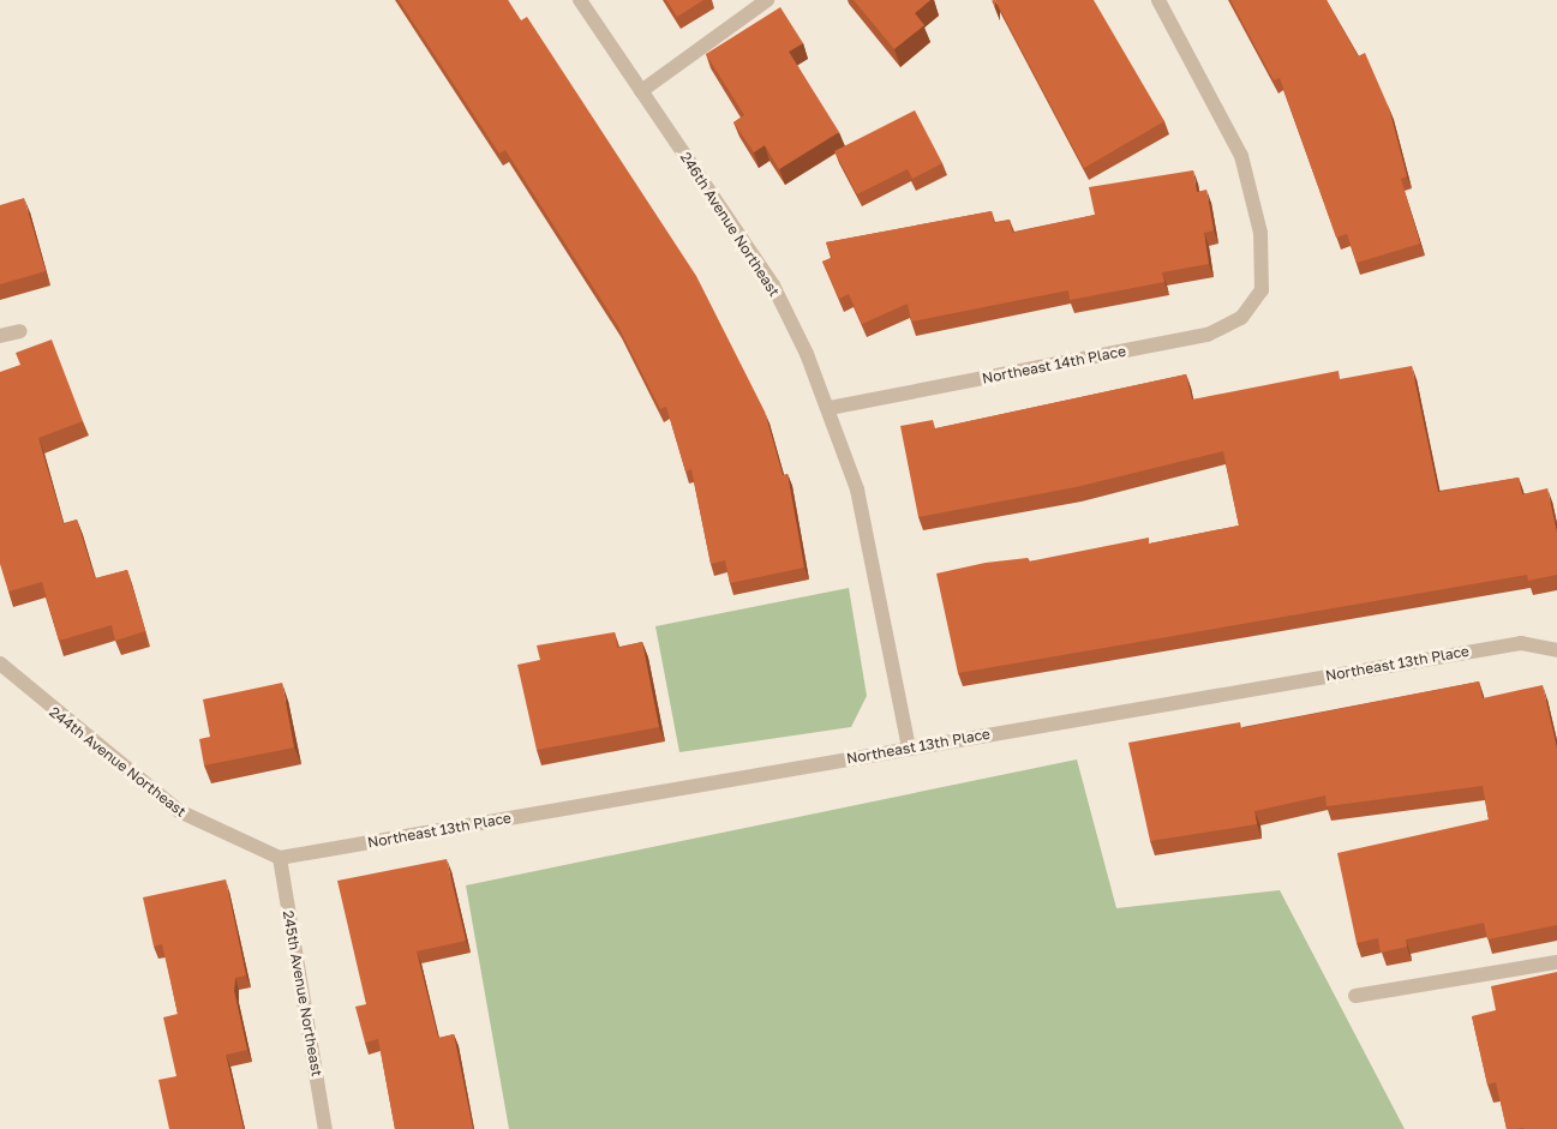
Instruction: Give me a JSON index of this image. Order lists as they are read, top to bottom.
{
  "streets": {
    "street": [
      "246th Avenue Northeast",
      "Northeast 14th Place",
      "Northeast 13th Place",
      "244th Avenue Northeast",
      "245th Avenue Northeast"
    ]
  },
  "crossings": [
    ["246th Avenue Northeast", "Northeast 14th Place"],
    ["246th Avenue Northeast", "Northeast 13th Place"],
    ["Northeast 13th Place", "244th Avenue Northeast"],
    ["Northeast 13th Place", "245th Avenue Northeast"],
    ["244th Avenue Northeast", "245th Avenue Northeast"]
  ]
}
